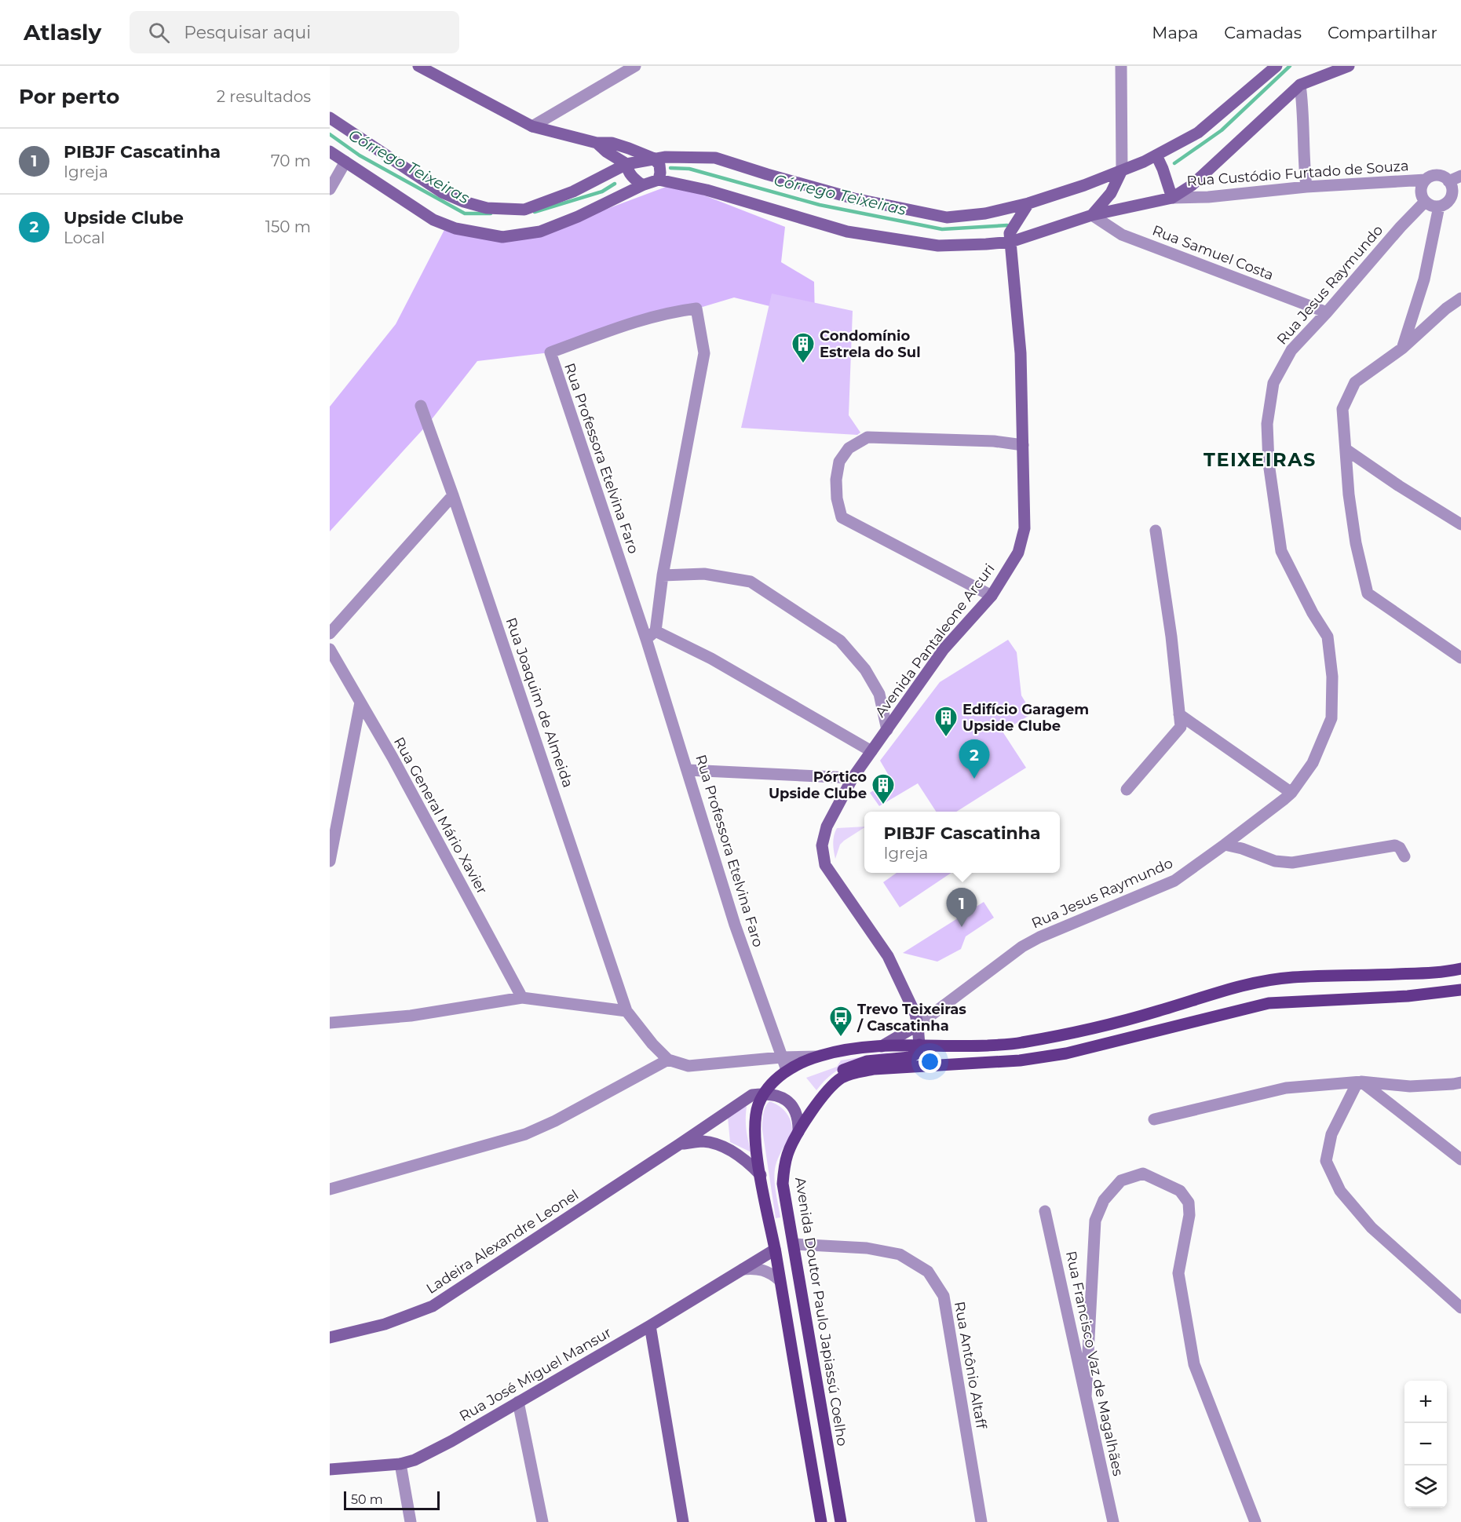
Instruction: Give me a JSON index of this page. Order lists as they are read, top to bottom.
{
  "streets": {
    "main road": ["Avenida Doutor Paulo Japiassú Coelho"],
    "street": [
      "Rua Custódio Furtado de Souza",
      "Rua Samuel Costa",
      "Rua Jesus Raymundo",
      "Rua Professora Etelvina Faro",
      "Avenida Pantaleone Arcuri",
      "Rua Joaquim de Almeida",
      "Rua General Mário Xavier",
      "Ladeira Alexandre Leonel",
      "Rua Francisco Vaz de Magalhães",
      "Rua Antônio Altaff",
      "Rua José Miguel Mansur"
    ]
  },
  "crossings": [
    ["Rua Custódio Furtado de Souza", "Rua Jesus Raymundo"],
    ["Rua Samuel Costa", "Rua Jesus Raymundo"],
    ["Rua Jesus Raymundo", "Avenida Pantaleone Arcuri"],
    ["Avenida Doutor Paulo Japiassú Coelho", "Rua Antônio Altaff"]
  ],
  "districts": ["TEIXEIRAS"],
  "water": ["Córrego Teixeiras"],
  "places": {
    "building": ["Condomínio Estrela do Sul", "Edifício Garagem Upside Clube", "Pórtico Upside Clube"],
    "bus stop": ["Trevo Teixeiras / Cascatinha"]
  },
  "scale_bar": "50 m",
  "page": {
    "header": "Atlasly",
    "search": "Pesquisar aqui",
    "nav": ["Mapa", "Camadas", "Compartilhar"],
    "heading": ["Por perto", "2 resultados"],
    "list": [
      {
        "mark": "1",
        "name": "PIBJF Cascatinha",
        "note": "Igreja",
        "value": "70 m"
      },
      {
        "mark": "2",
        "name": "Upside Clube",
        "note": "Local",
        "value": "150 m"
      }
    ],
    "pins": ["2", "1"],
    "popup": ["PIBJF Cascatinha", "Igreja"],
    "map_buttons": ["+", "−"],
    "scale": "50 m"
  }
}
